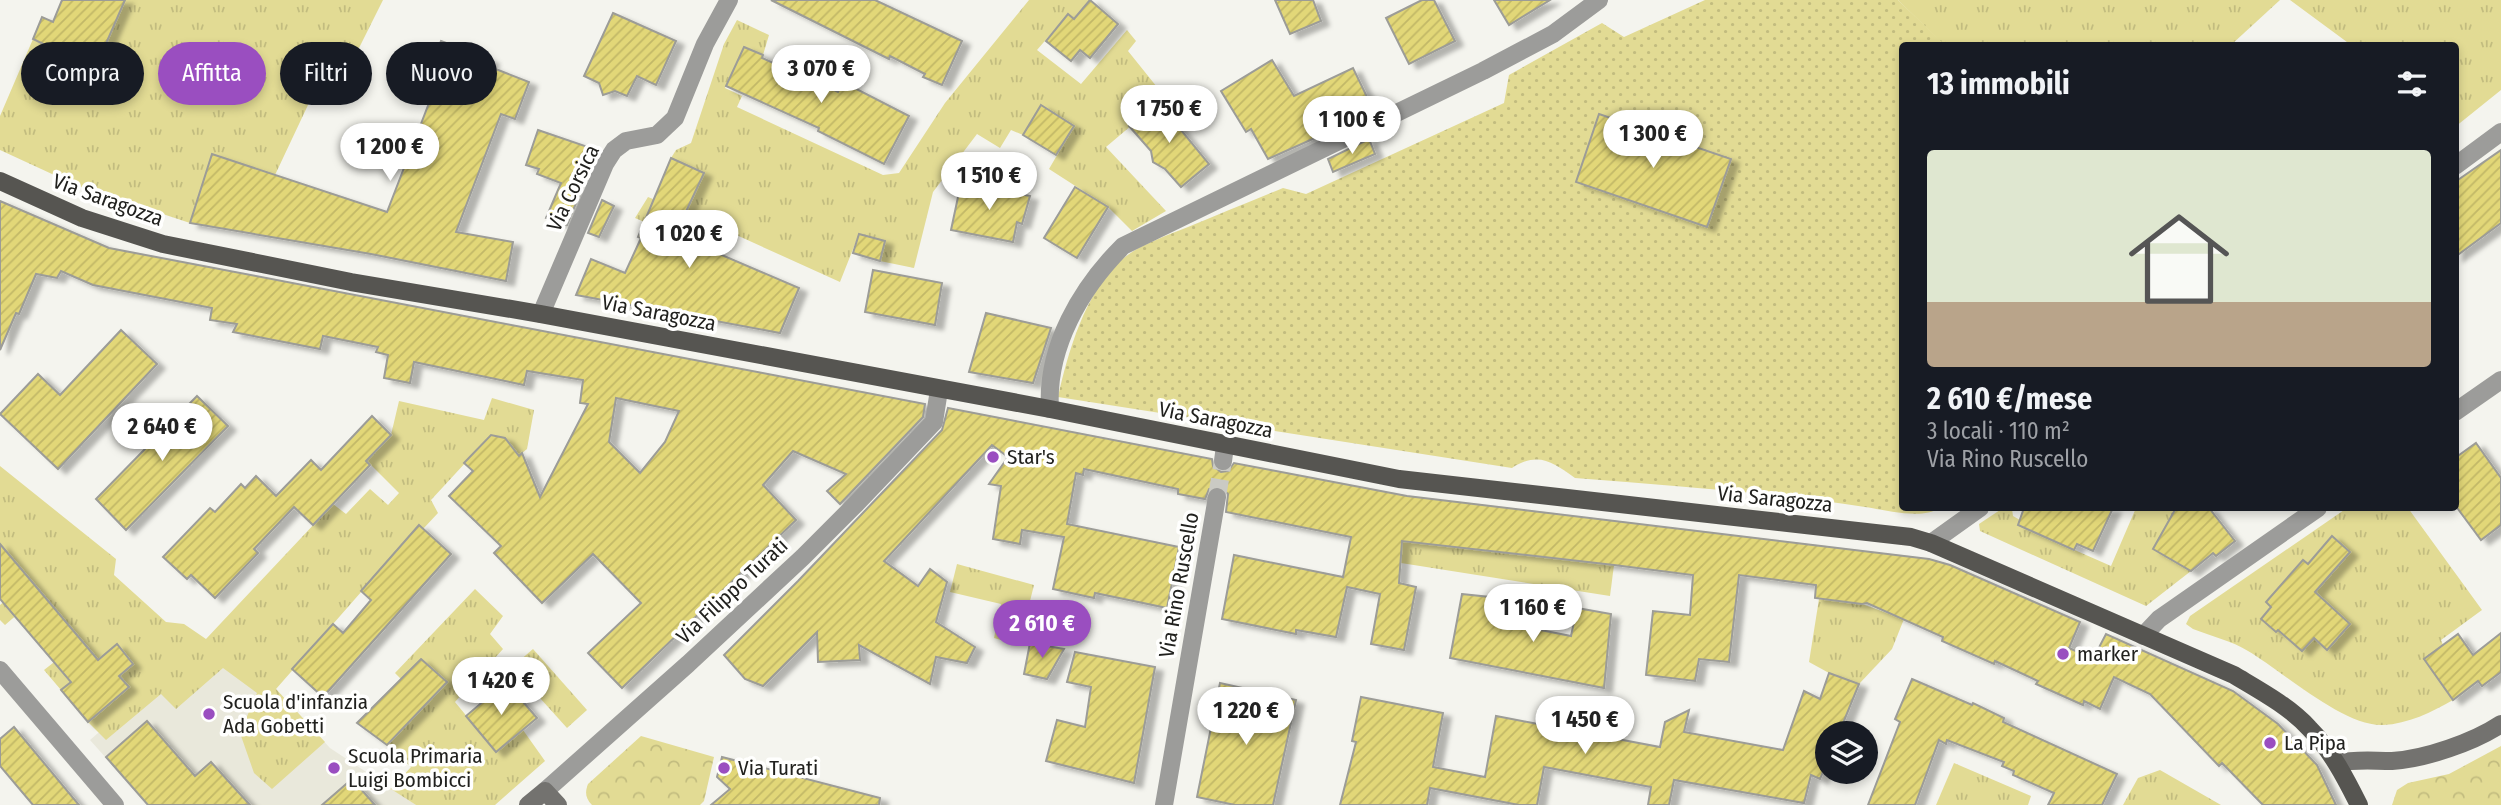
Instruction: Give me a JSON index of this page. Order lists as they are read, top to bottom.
{
  "streets": {
    "main road": ["Via Saragozza"],
    "street": ["Via Corsica", "Via Rino Ruscello", "Via Filippo Turati"]
  },
  "crossings": [
    ["Via Corsica", "Via Saragozza"],
    ["Via Saragozza", "Via Filippo Turati"]
  ],
  "places": [
    "Star's",
    "marker",
    "Scuola d'infanzia Ada Gobetti",
    "La Pipa",
    "Scuola Primaria Luigi Bombicci",
    "Via Turati"
  ],
  "page": {
    "chip": [
      "Compra",
      "Affitta",
      "Filtri",
      "Nuovo"
    ],
    "heading": "13 immobili",
    "price": [
      "3 070 €",
      "1 750 €",
      "1 100 €",
      "1 300 €",
      "1 200 €",
      "1 510 €",
      "1 020 €",
      "2 640 €",
      "1 160 €",
      "2 610 €",
      "1 420 €",
      "1 220 €",
      "1 450 €"
    ],
    "list": [
      {
        "name": "2 610 €/mese",
        "note": "3 locali · 110 m² · Via Rino Ruscello"
      }
    ]
  }
}
